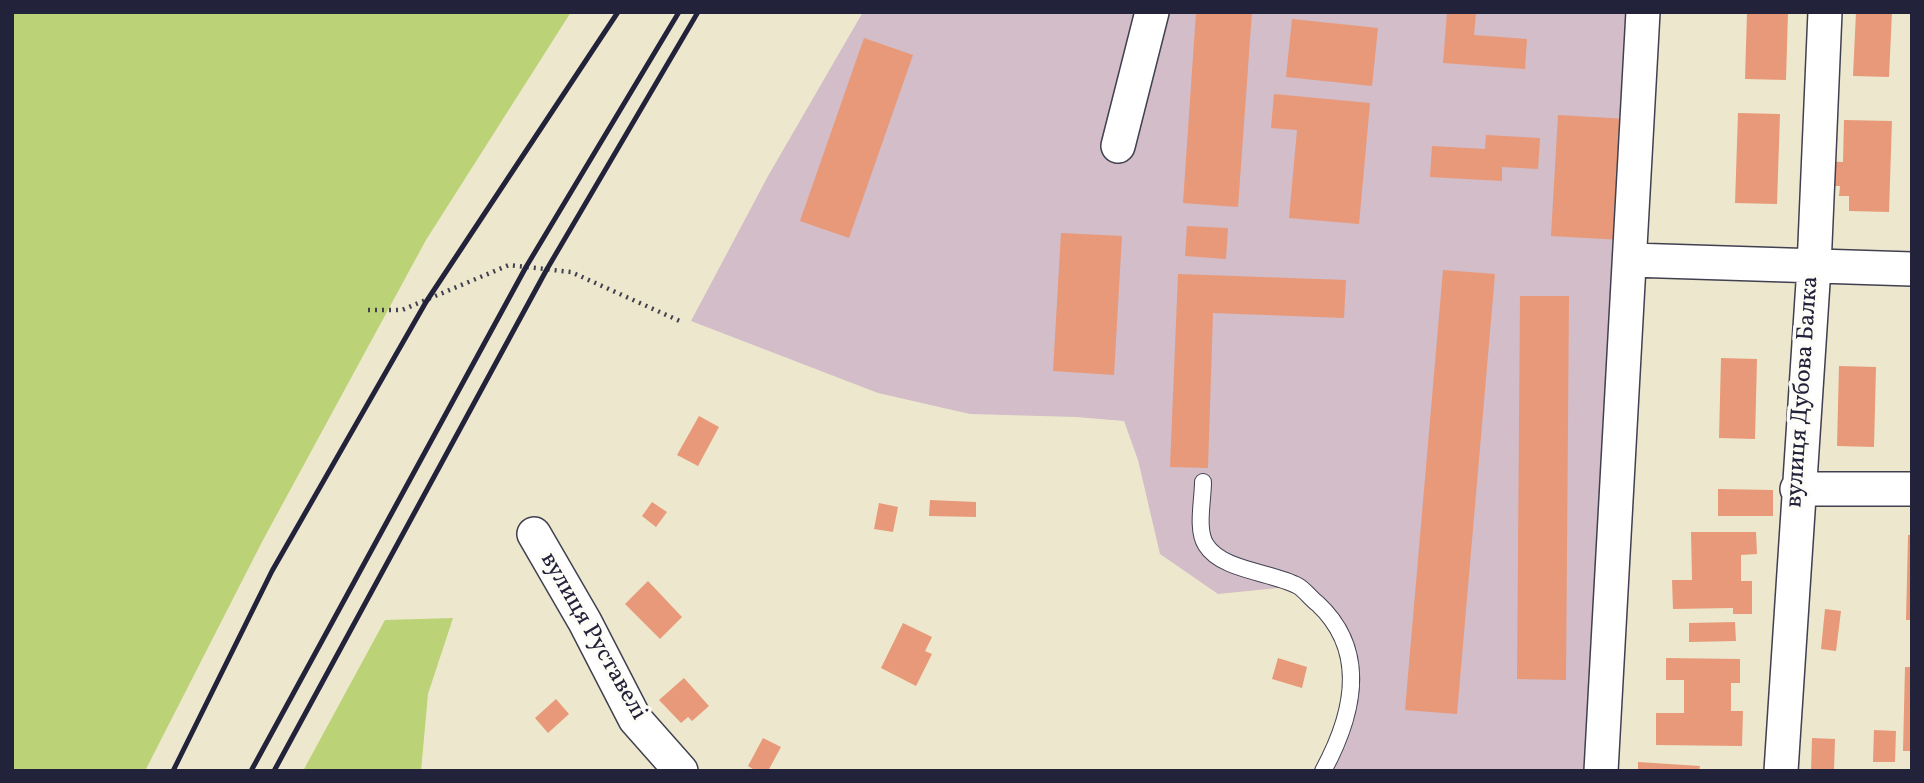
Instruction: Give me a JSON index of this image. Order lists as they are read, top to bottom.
{
  "streets": {
    "street": ["вулиця Дубова Балка", "вулиця Руставелі"]
  }
}
